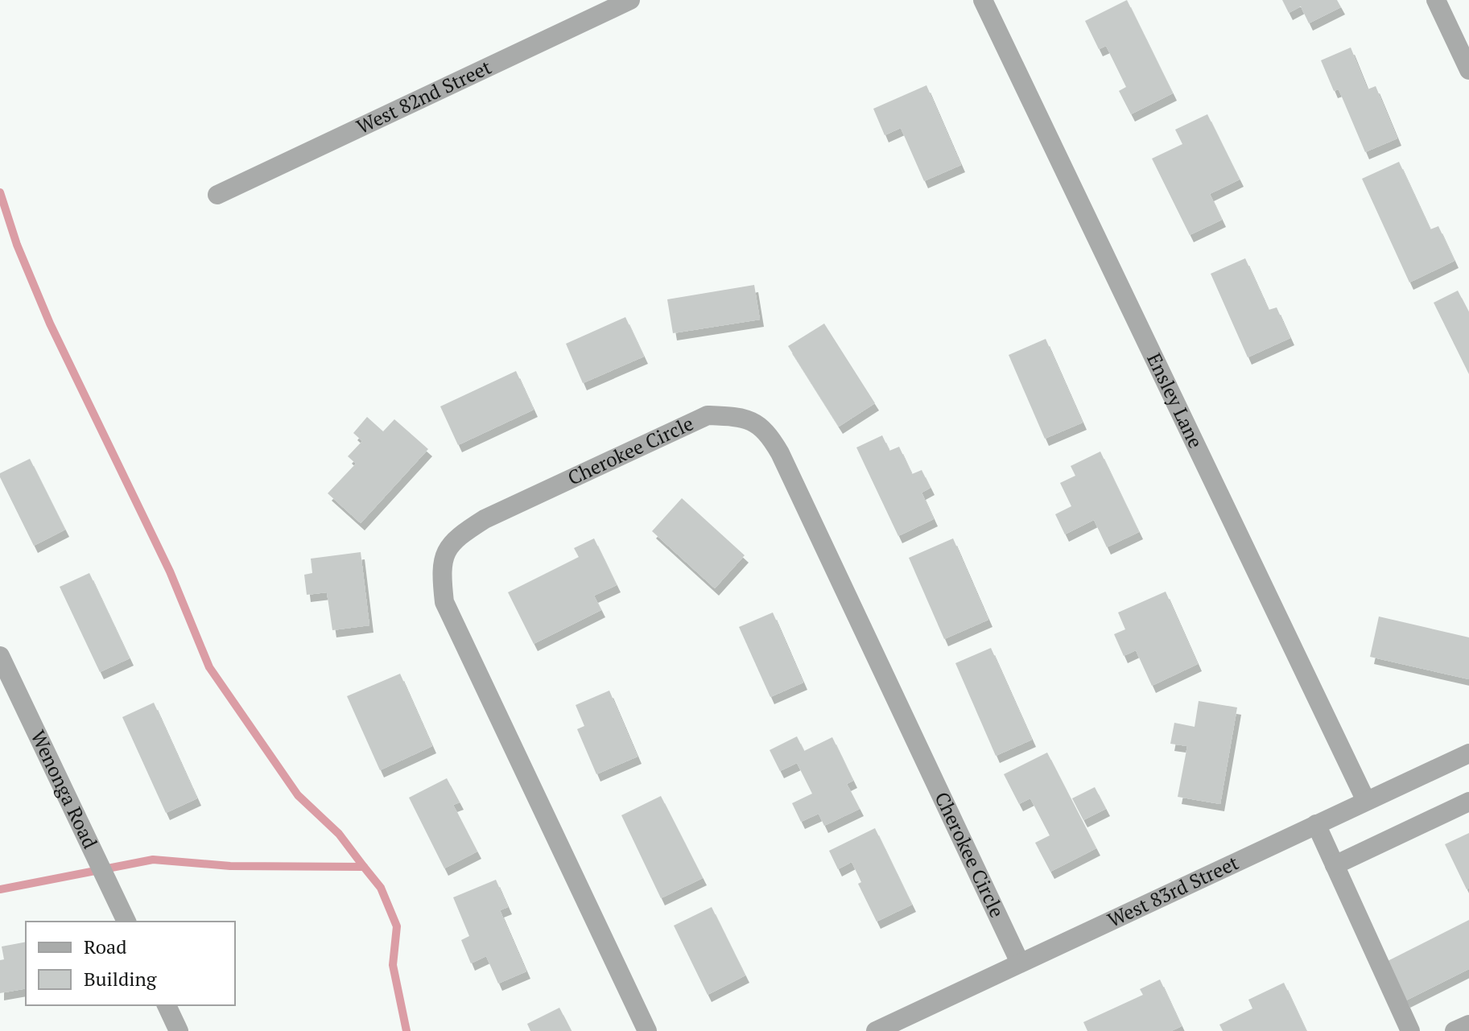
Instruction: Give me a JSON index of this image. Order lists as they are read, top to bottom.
{
  "streets": {
    "street": [
      "West 82nd Street",
      "Ensley Lane",
      "Cherokee Circle",
      "Wenonga Road",
      "West 83rd Street"
    ]
  },
  "crossings": [
    ["Ensley Lane", "West 83rd Street"],
    ["Cherokee Circle", "West 83rd Street"]
  ],
  "legend": ["Road", "Building"]
}
